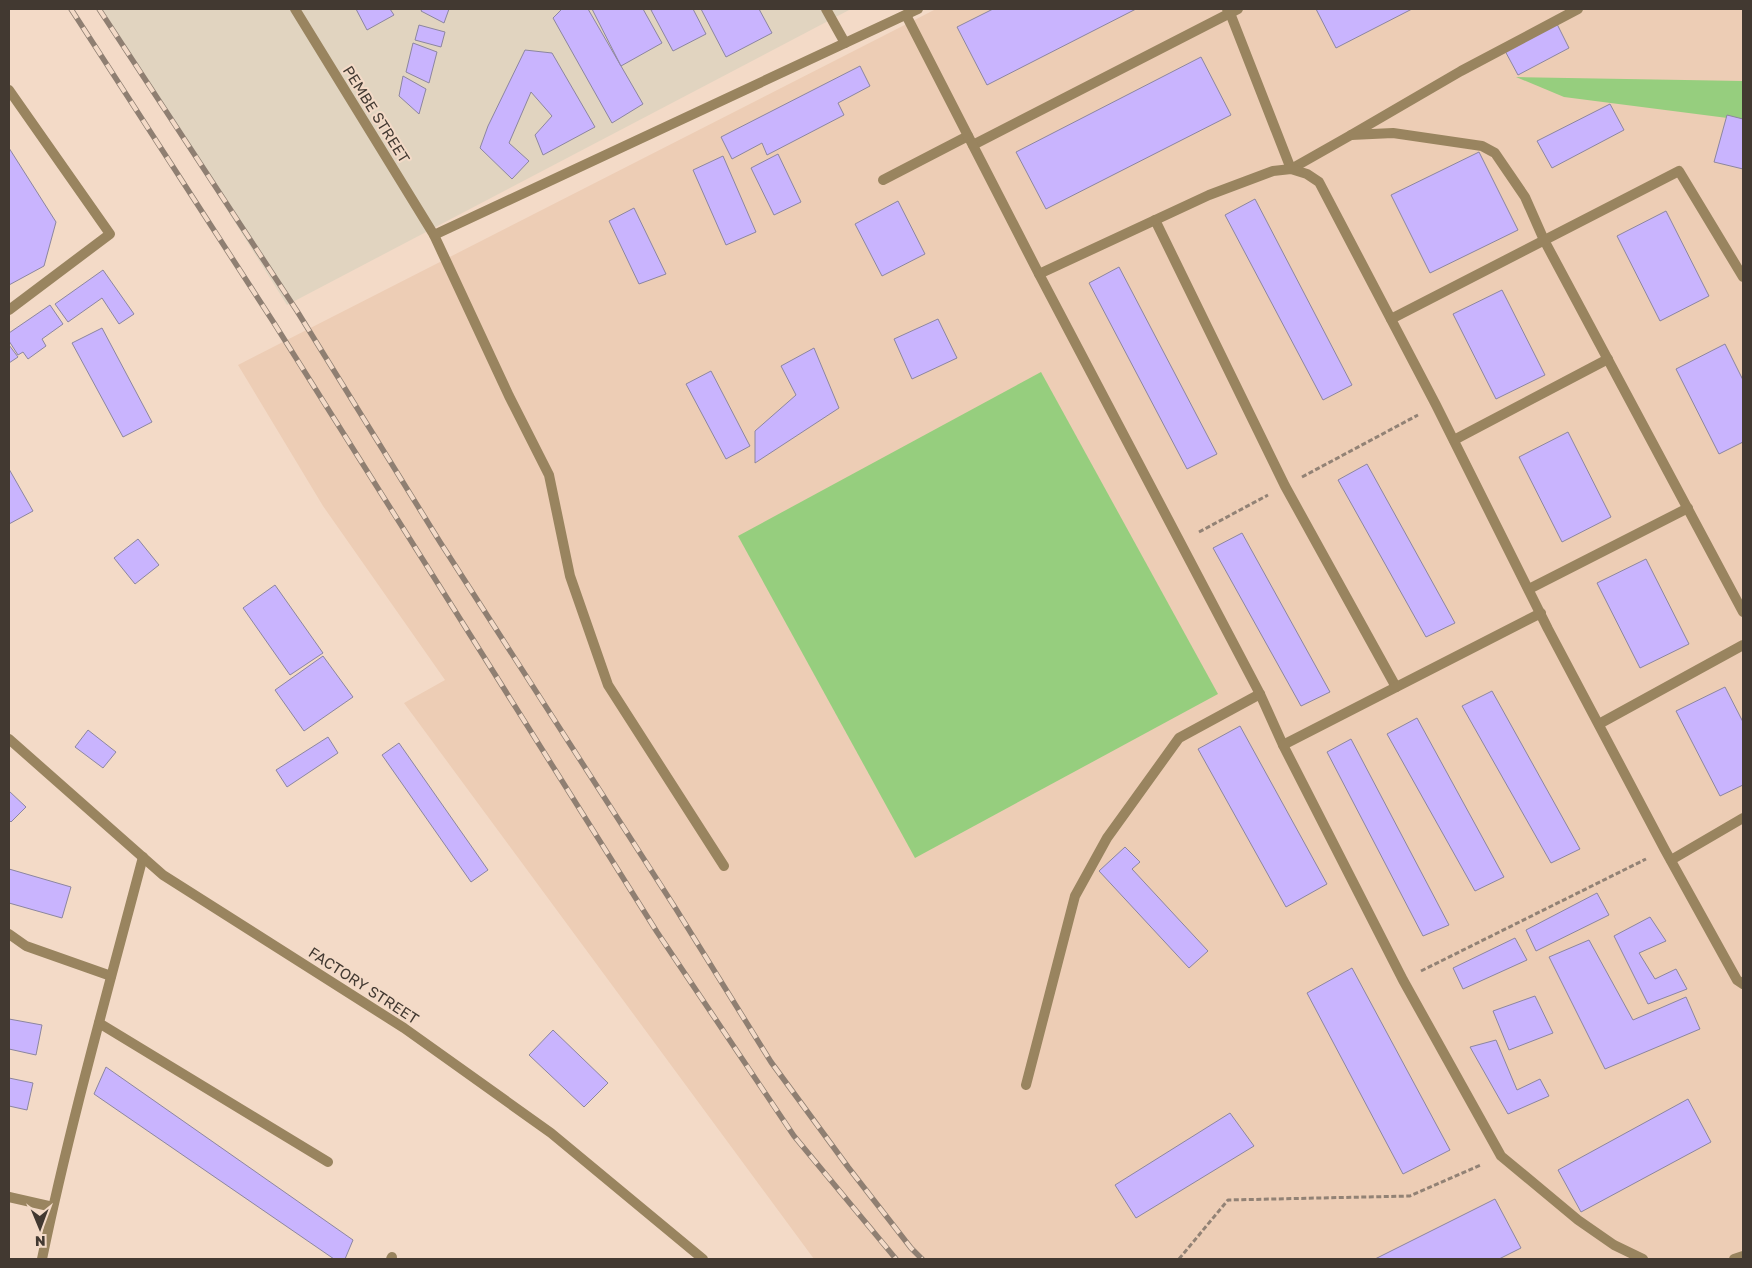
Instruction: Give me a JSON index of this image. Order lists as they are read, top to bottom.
{
  "streets": {
    "street": ["PEMBE STREET", "FACTORY STREET"]
  },
  "north": "bottom"
}
